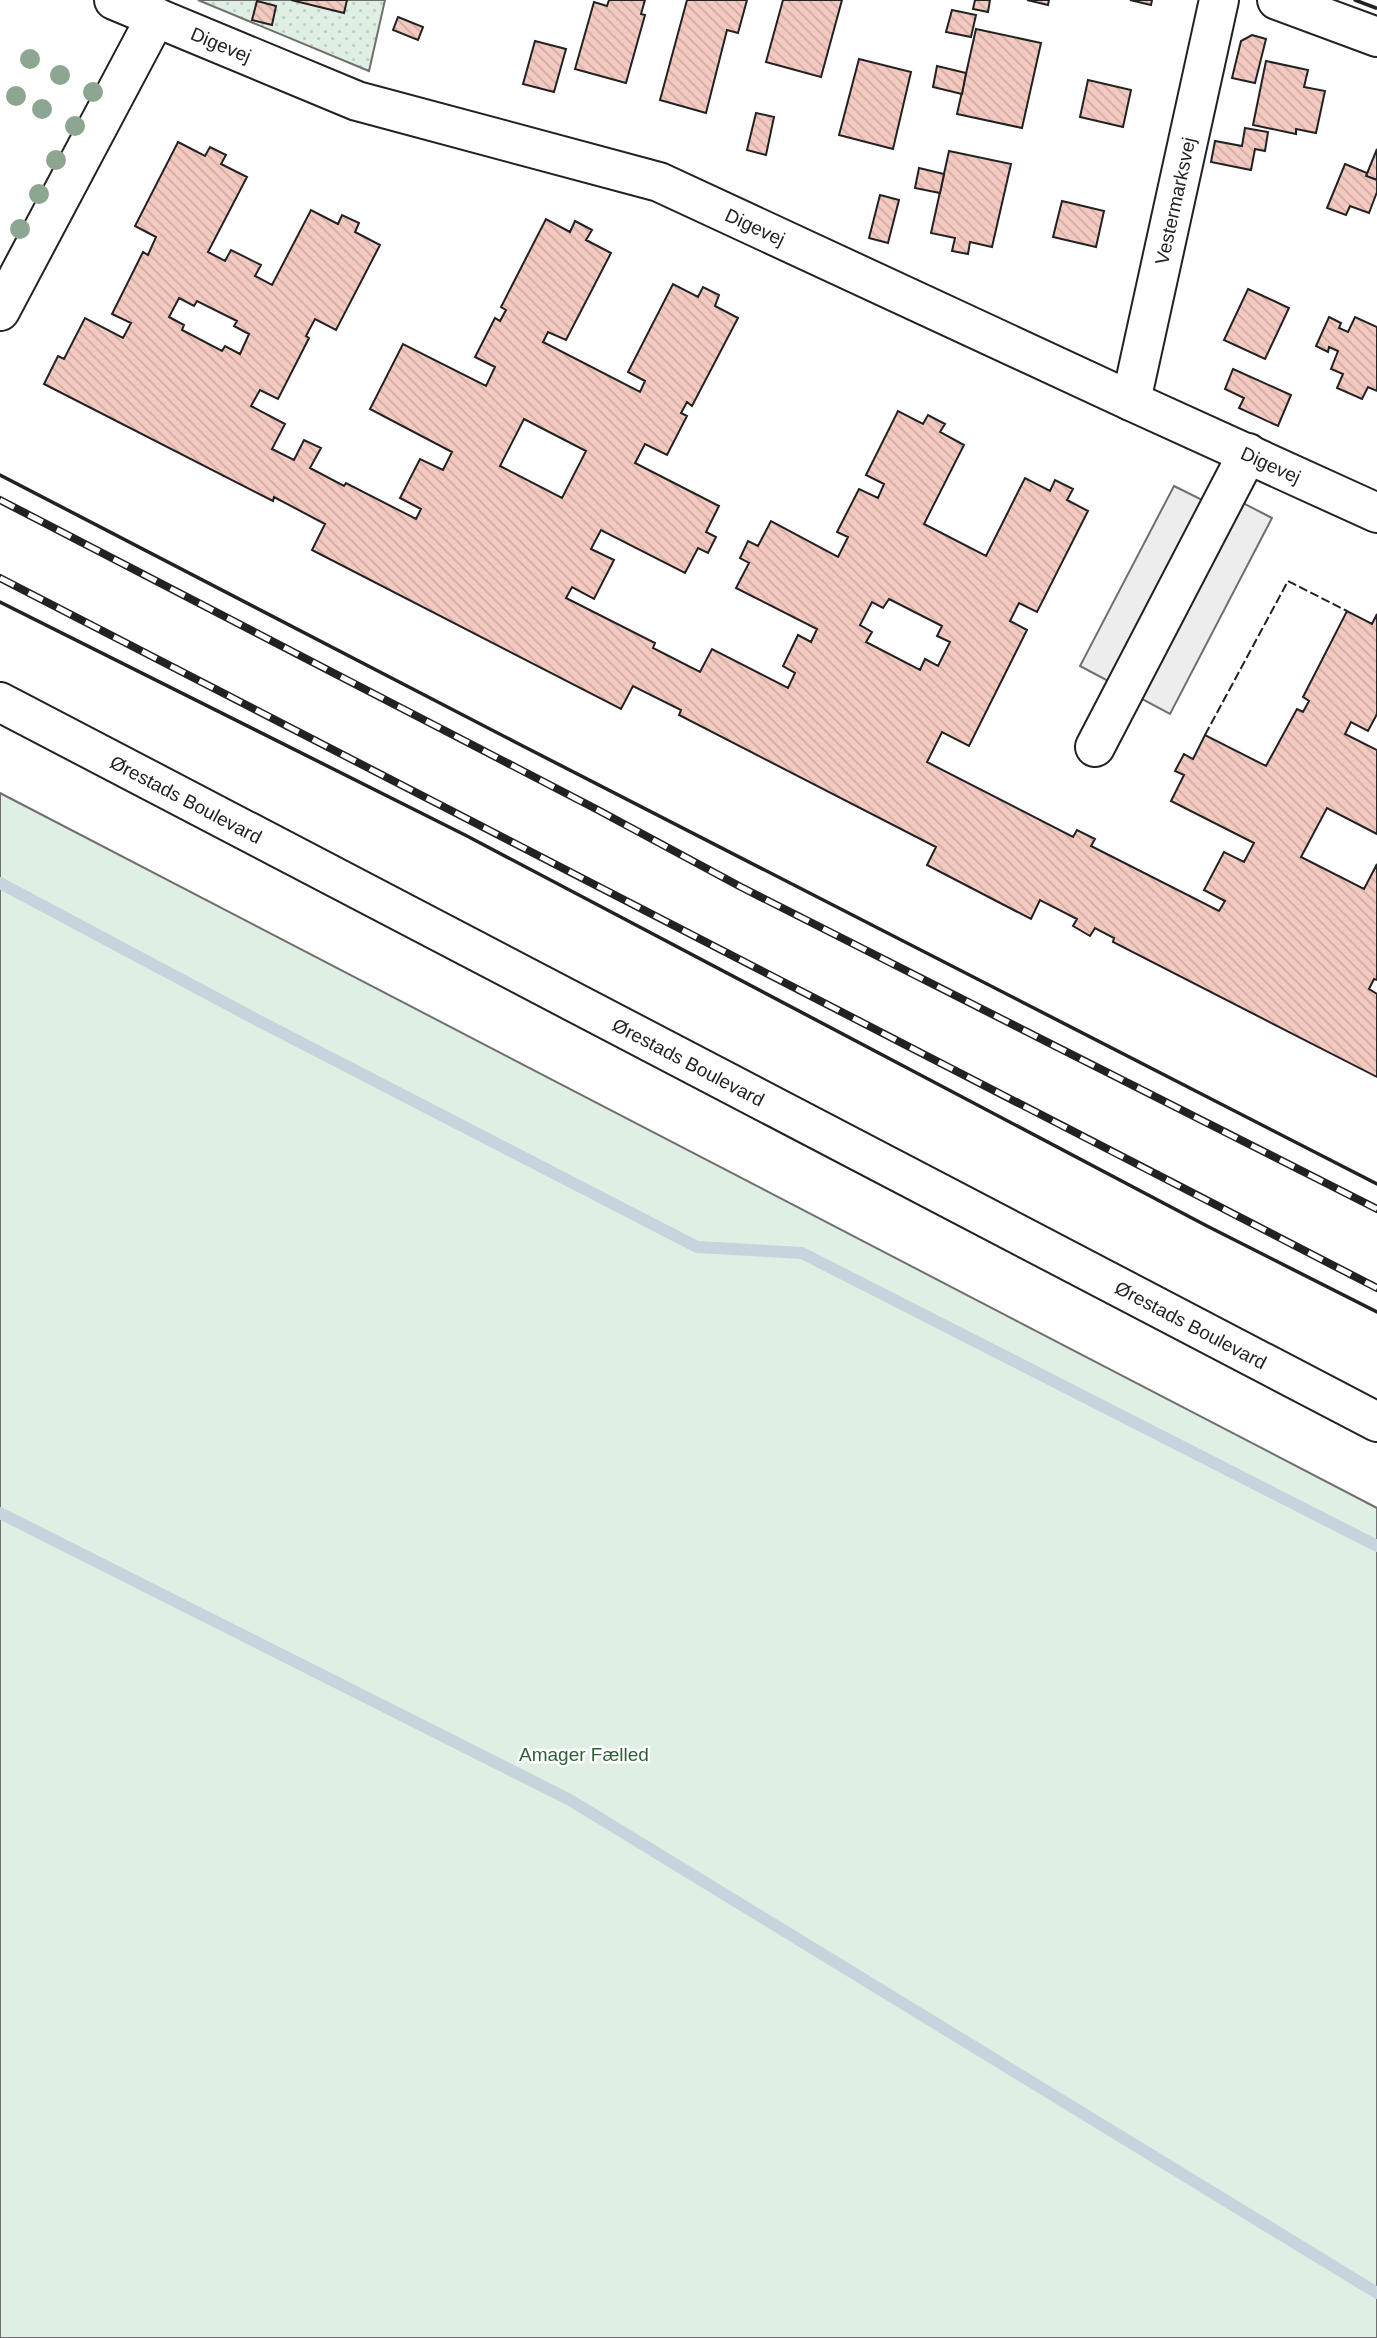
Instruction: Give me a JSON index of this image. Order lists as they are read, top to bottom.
{
  "streets": {
    "street": ["Digevej", "Vestermarksvej", "Ørestads Boulevard"]
  },
  "crossings": [
    ["Digevej", "Vestermarksvej"]
  ],
  "parks": ["Amager Fælled"]
}
